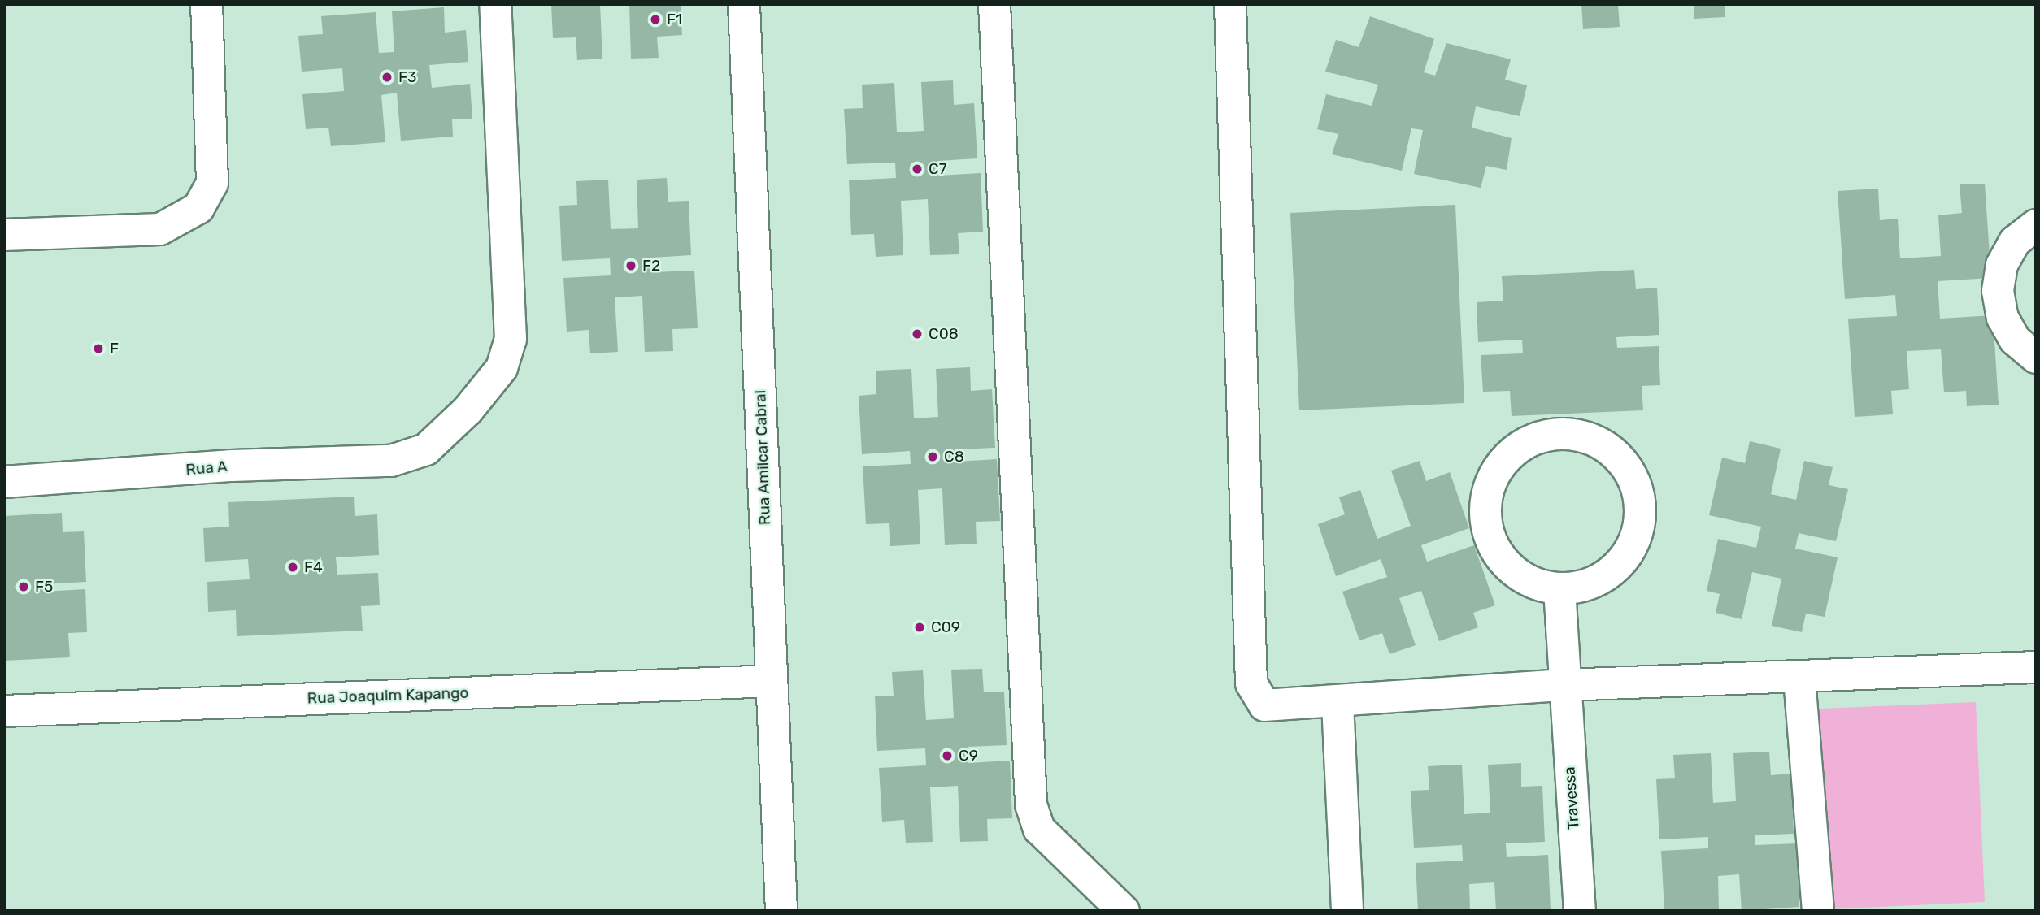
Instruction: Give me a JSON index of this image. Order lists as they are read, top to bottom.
{
  "streets": {
    "street": [
      "Rua Amilcar Cabral",
      "Rua A",
      "Rua Joaquim Kapango",
      "Travessa"
    ]
  },
  "crossings": [
    ["Rua Amilcar Cabral", "Rua Joaquim Kapango"]
  ],
  "places": [
    "F1",
    "F3",
    "C7",
    "F2",
    "C08",
    "F",
    "C8",
    "F4",
    "F5",
    "C09",
    "C9"
  ]
}
